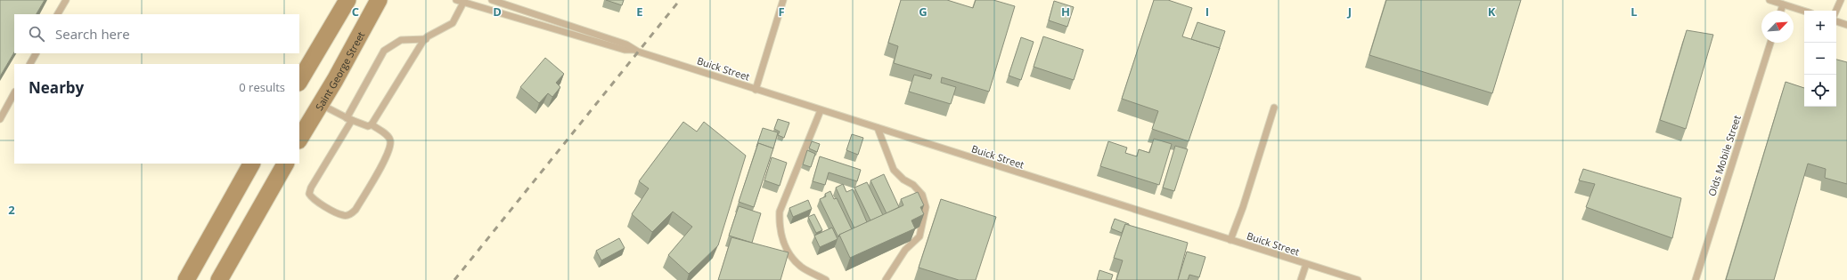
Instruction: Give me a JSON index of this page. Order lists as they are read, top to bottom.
{
  "streets": {
    "main road": ["Saint George Street"],
    "lane": ["Buick Street", "Olds Mobile Street"]
  },
  "north": "top right",
  "page": {
    "map_buttons": ["+", "−"],
    "search": "Search here",
    "heading": ["Nearby", "0 results"]
  },
  "grid": {
    "columns": [
      "C",
      "D",
      "E",
      "F",
      "G",
      "H",
      "I",
      "J",
      "K",
      "L"
    ],
    "rows": ["2"]
  }
}
